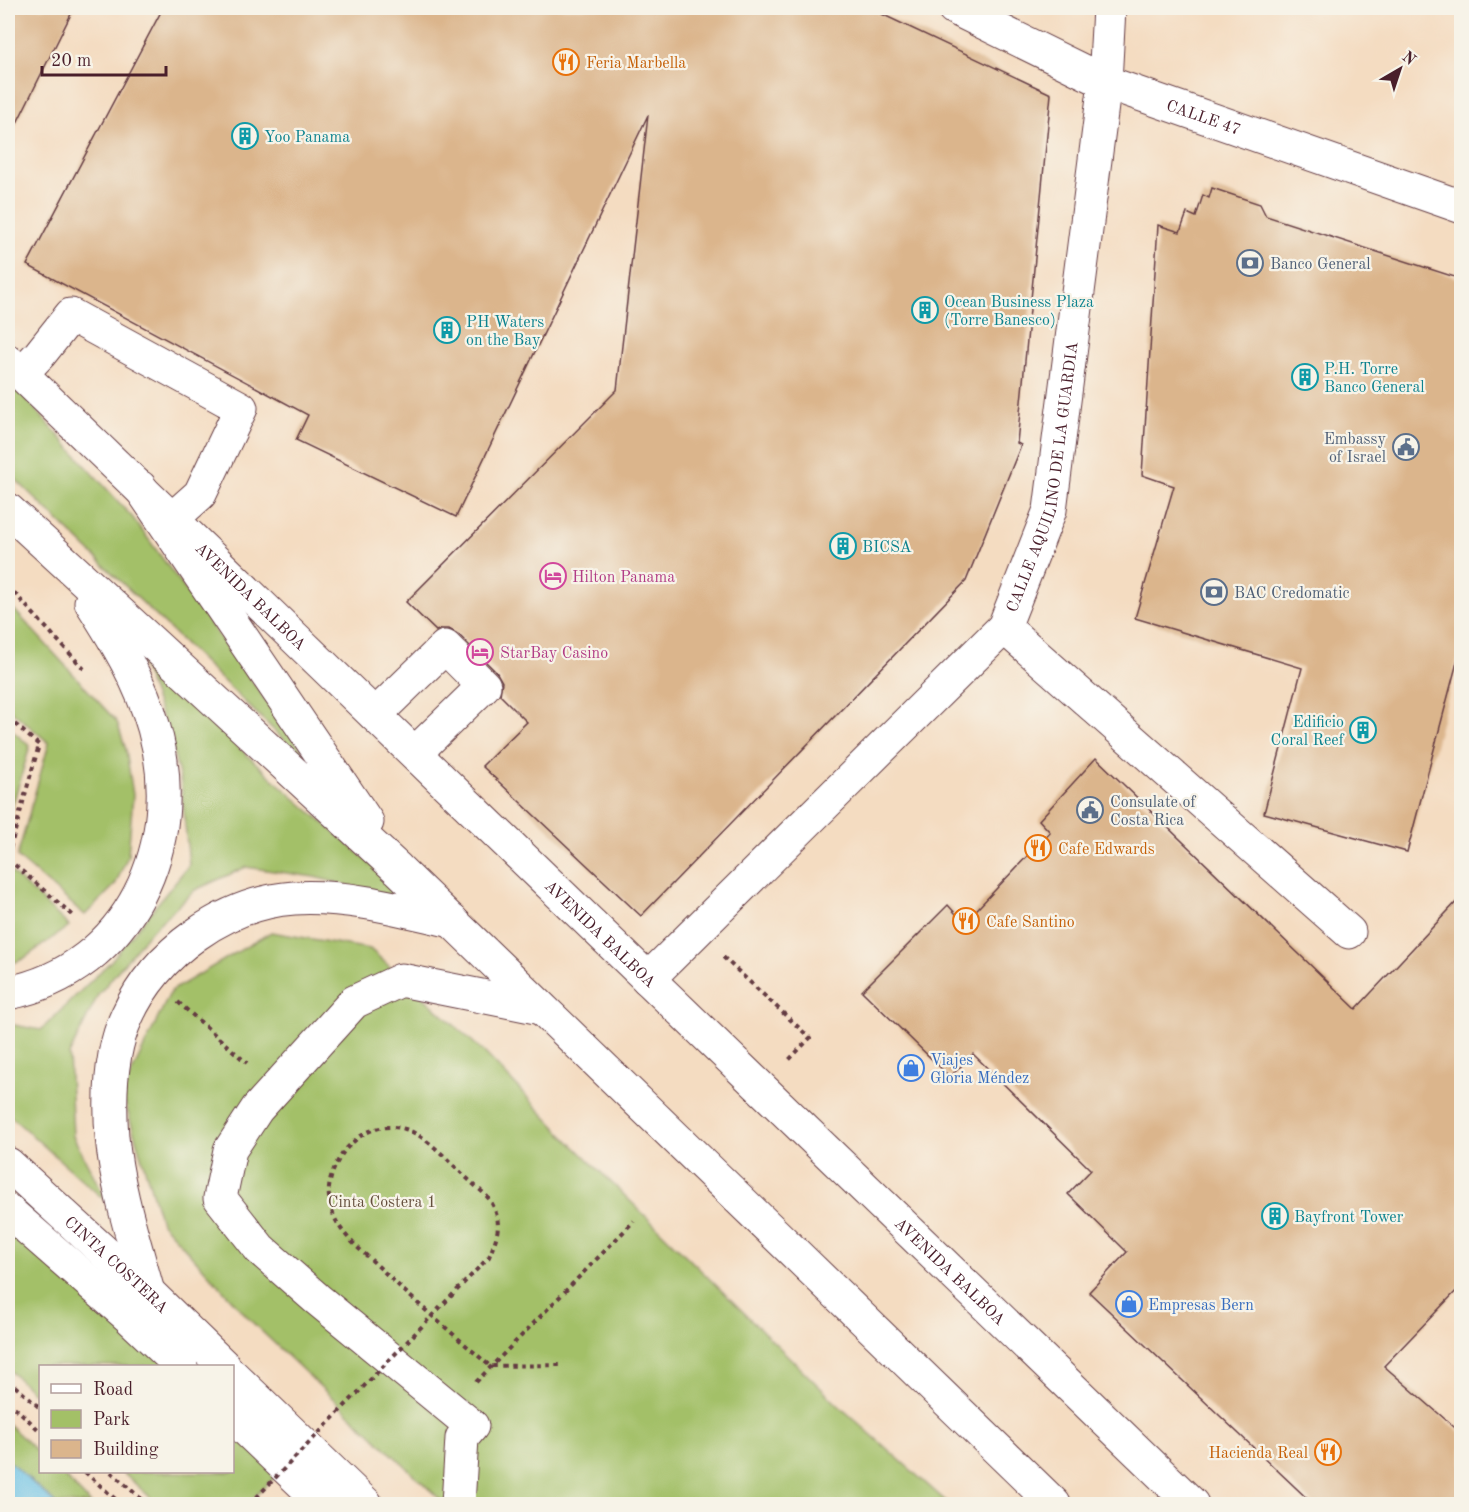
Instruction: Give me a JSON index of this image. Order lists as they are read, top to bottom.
{
  "streets": {
    "main road": [
      "CALLE 47",
      "CALLE AQUILINO DE LA GUARDIA",
      "AVENIDA BALBOA",
      "CINTA COSTERA"
    ]
  },
  "crossings": [
    ["CALLE 47", "CALLE AQUILINO DE LA GUARDIA"],
    ["CALLE AQUILINO DE LA GUARDIA", "AVENIDA BALBOA"]
  ],
  "parks": ["Cinta Costera 1"],
  "places": {
    "restaurant": [
      "Feria Marbella",
      "Cafe Edwards",
      "Cafe Santino",
      "Hacienda Real"
    ],
    "building": [
      "Yoo Panama",
      "Ocean Business Plaza (Torre Banesco)",
      "PH Waters on the Bay",
      "P.H. Torre Banco General",
      "BICSA",
      "Edificio Coral Reef",
      "Bayfront Tower"
    ],
    "bank": ["Banco General", "BAC Credomatic"],
    "public building": ["Embassy of Israel", "Consulate of Costa Rica"],
    "hotel": ["Hilton Panama", "StarBay Casino"],
    "shop": ["Viajes Gloria Méndez", "Empresas Bern"]
  },
  "legend": ["Road", "Park", "Building"],
  "scale_bar": "20 m",
  "north": "top right"
}
